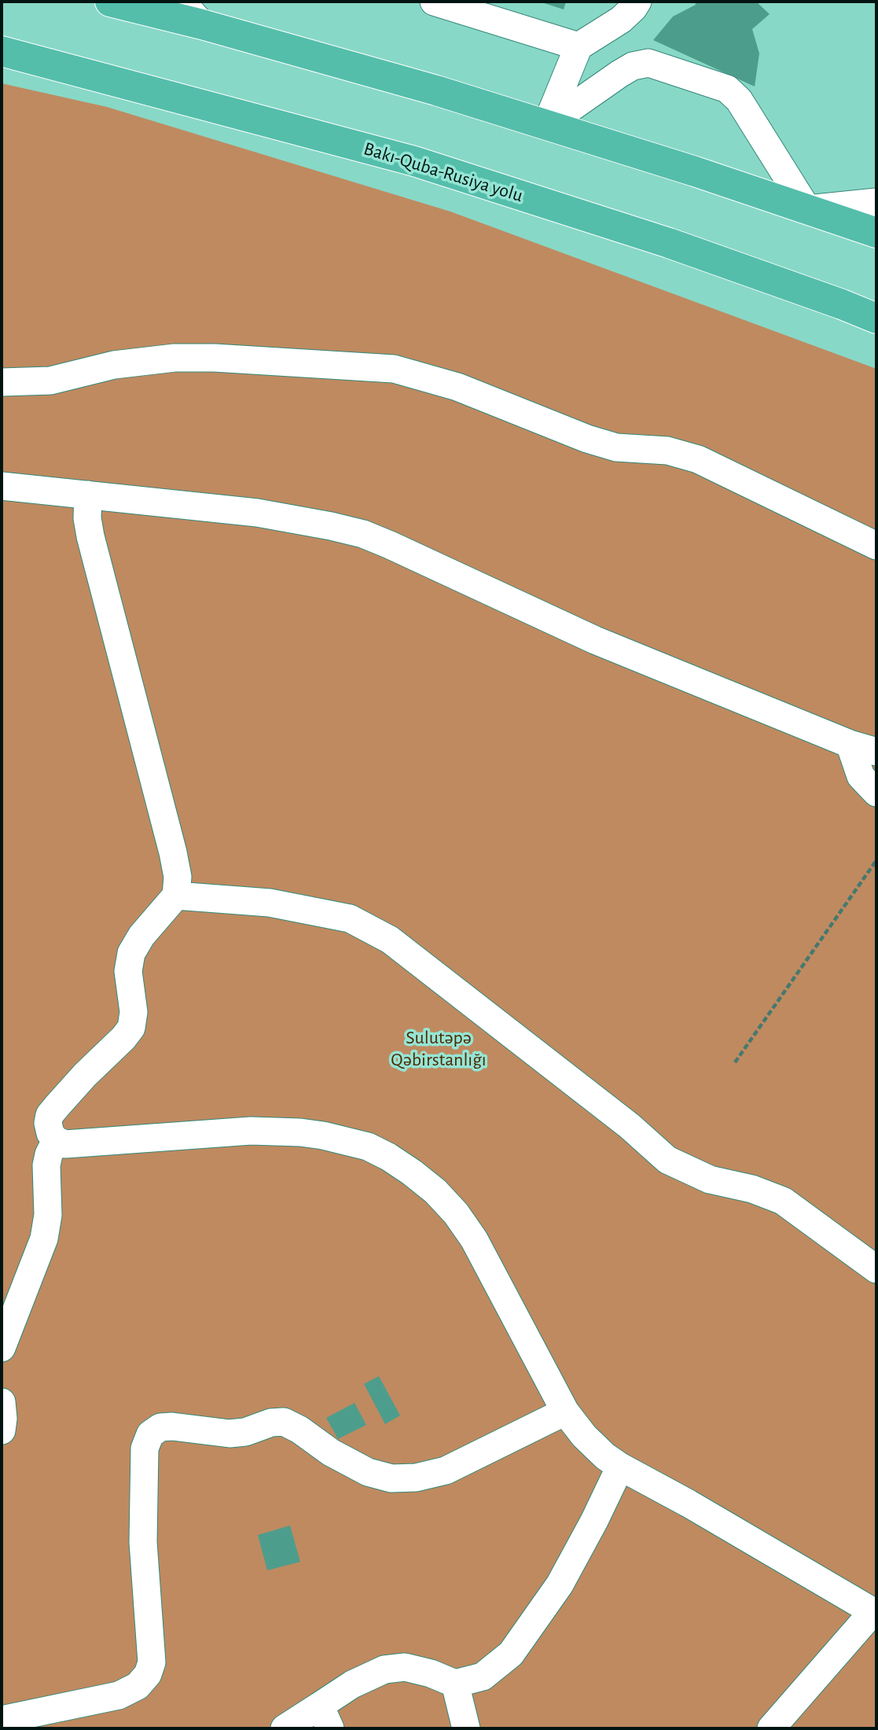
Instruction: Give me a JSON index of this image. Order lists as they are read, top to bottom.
{
  "streets": {
    "highway": ["Bakı-Quba-Rusiya yolu"]
  },
  "parks": ["Sulutəpə Qəbirstanlığı"]
}
